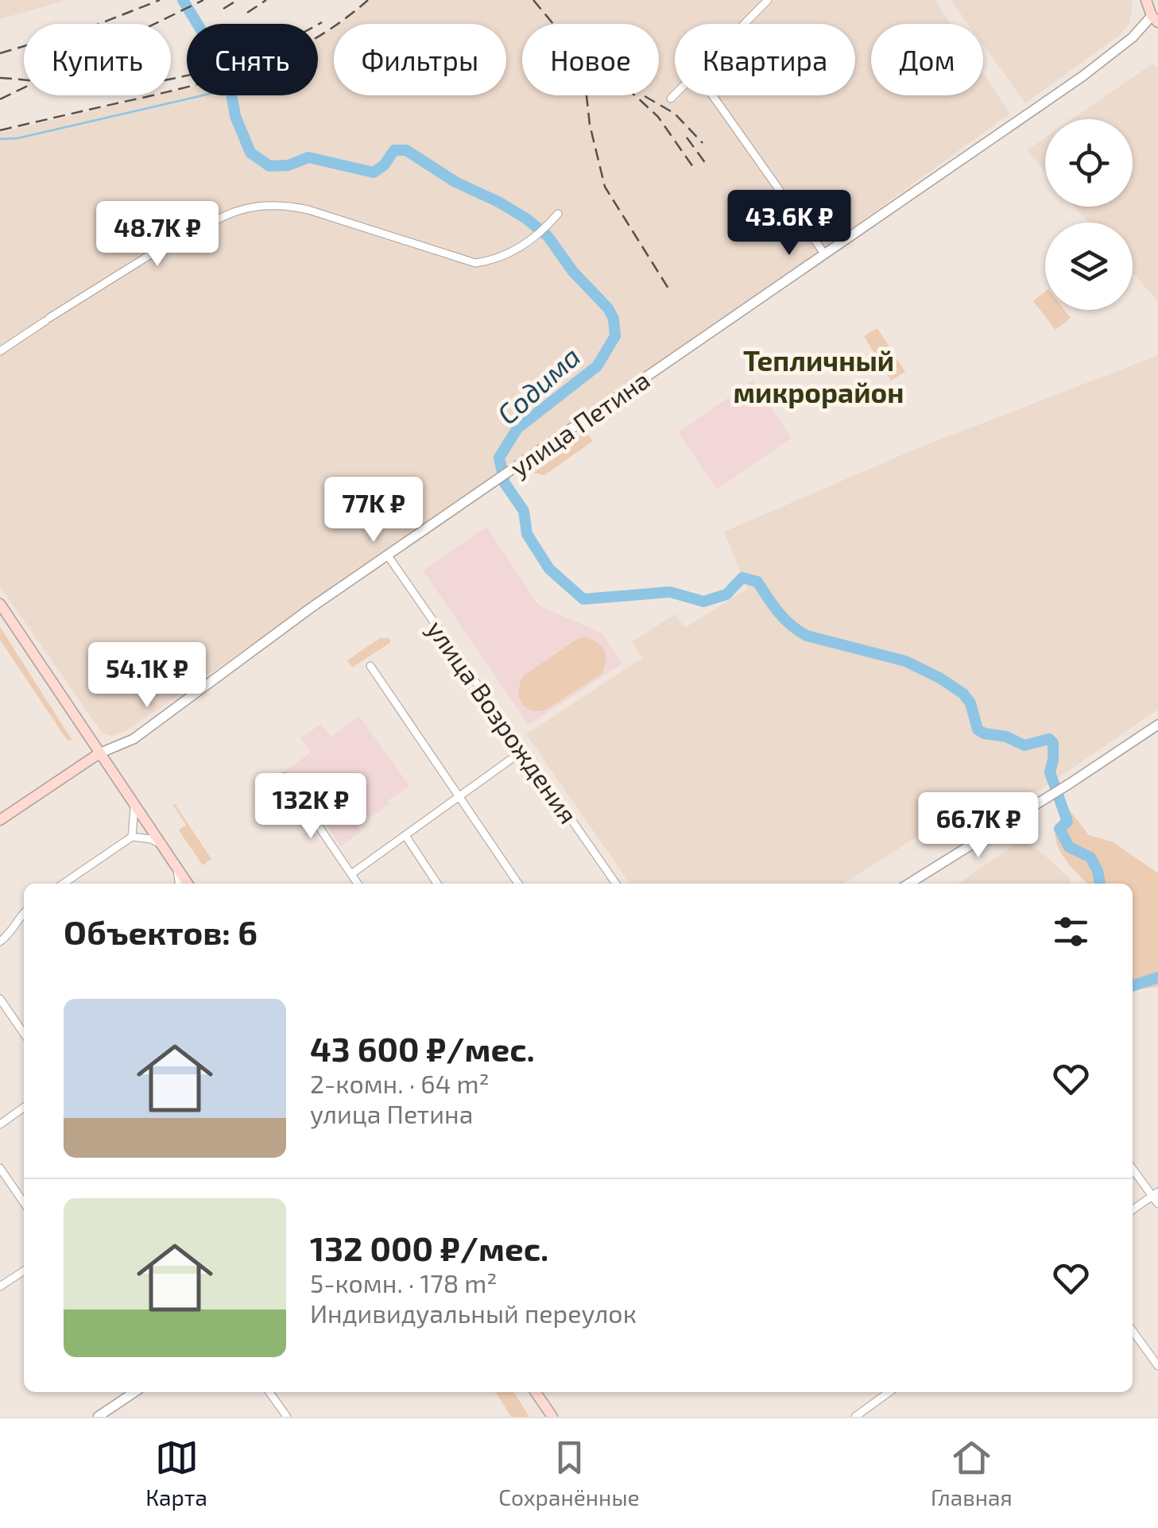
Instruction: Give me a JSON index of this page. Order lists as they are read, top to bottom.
{
  "streets": {
    "main road": ["улица Петина"],
    "street": ["улица Возрождения"]
  },
  "crossings": [
    ["улица Петина", "улица Возрождения"]
  ],
  "districts": ["Тепличный микрорайон"],
  "water": ["Содима"],
  "page": {
    "chip": [
      "Купить",
      "Снять",
      "Фильтры",
      "Новое",
      "Квартира",
      "Дом"
    ],
    "price": [
      "43.6K ₽",
      "48.7K ₽",
      "77K ₽",
      "54.1K ₽",
      "132K ₽",
      "66.7K ₽"
    ],
    "heading": "Объектов: 6",
    "list": [
      {
        "name": "43 600 ₽/мес.",
        "note": "2-комн. · 64 m² · улица Петина"
      },
      {
        "name": "132 000 ₽/мес.",
        "note": "5-комн. · 178 m² · Индивидуальный переулок"
      }
    ],
    "tabs": ["Карта", "Сохранённые", "Главная"]
  }
}
